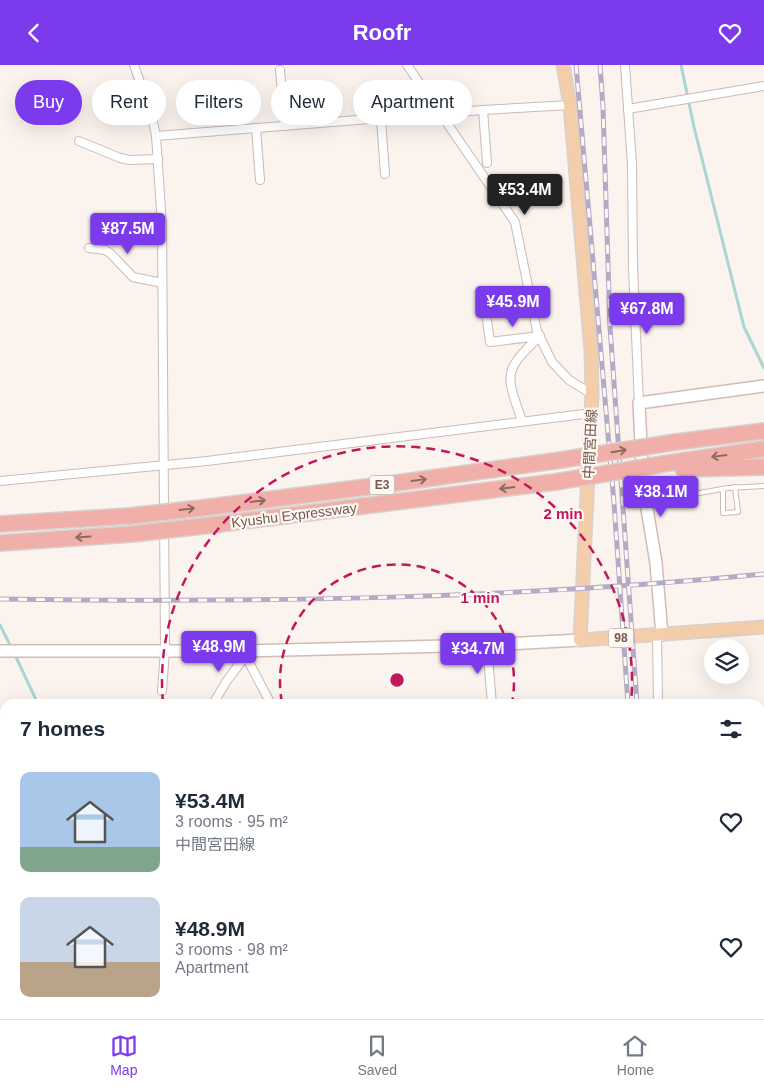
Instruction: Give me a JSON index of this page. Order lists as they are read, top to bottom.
{
  "streets": {
    "highway": ["E3", "Kyushu Expressway"],
    "main road": ["中間宮田線", "98"]
  },
  "crossings": [
    ["中間宮田線", "98"]
  ],
  "page": {
    "header": "Roofr",
    "chip": [
      "Buy",
      "Rent",
      "Filters",
      "New",
      "Apartment"
    ],
    "price": [
      "¥53.4M",
      "¥87.5M",
      "¥45.9M",
      "¥67.8M",
      "¥38.1M",
      "¥48.9M",
      "¥34.7M"
    ],
    "heading": "7 homes",
    "list": [
      {
        "name": "¥53.4M",
        "note": "3 rooms · 95 m² · 中間宮田線"
      },
      {
        "name": "¥48.9M",
        "note": "3 rooms · 98 m² · Apartment"
      }
    ],
    "tabs": ["Map", "Saved", "Home"]
  },
  "rings": ["2 min", "1 min"]
}
